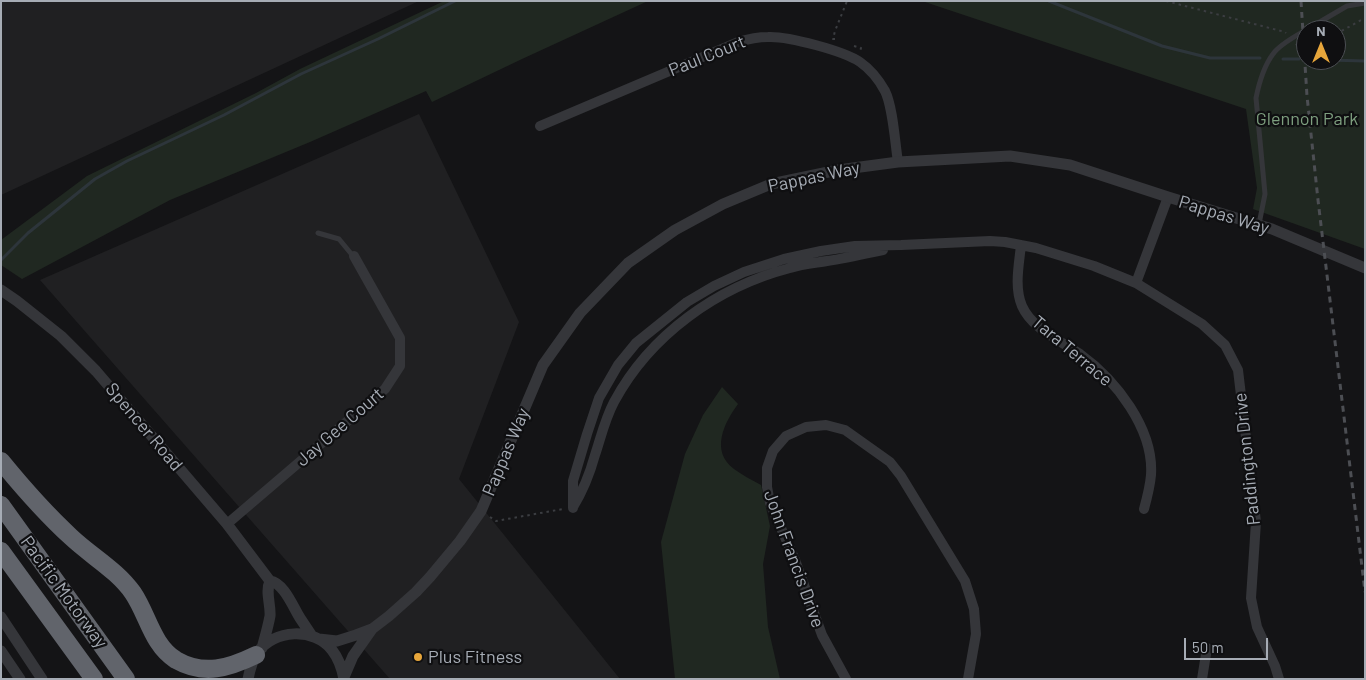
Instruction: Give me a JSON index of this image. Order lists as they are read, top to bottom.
{
  "streets": {
    "highway": ["Pacific Motorway"],
    "street": [
      "Paul Court",
      "Pappas Way",
      "Tara Terrace",
      "Spencer Road",
      "Jay Gee Court",
      "Paddington Drive",
      "John Francis Drive"
    ]
  },
  "crossings": [
    ["Paul Court", "Pappas Way"],
    ["Pappas Way", "Spencer Road"],
    ["Tara Terrace", "Paddington Drive"],
    ["Spencer Road", "Jay Gee Court"]
  ],
  "parks": ["Glennon Park"],
  "places": ["Plus Fitness"],
  "scale_bar": "50 m",
  "north": "top"
}
